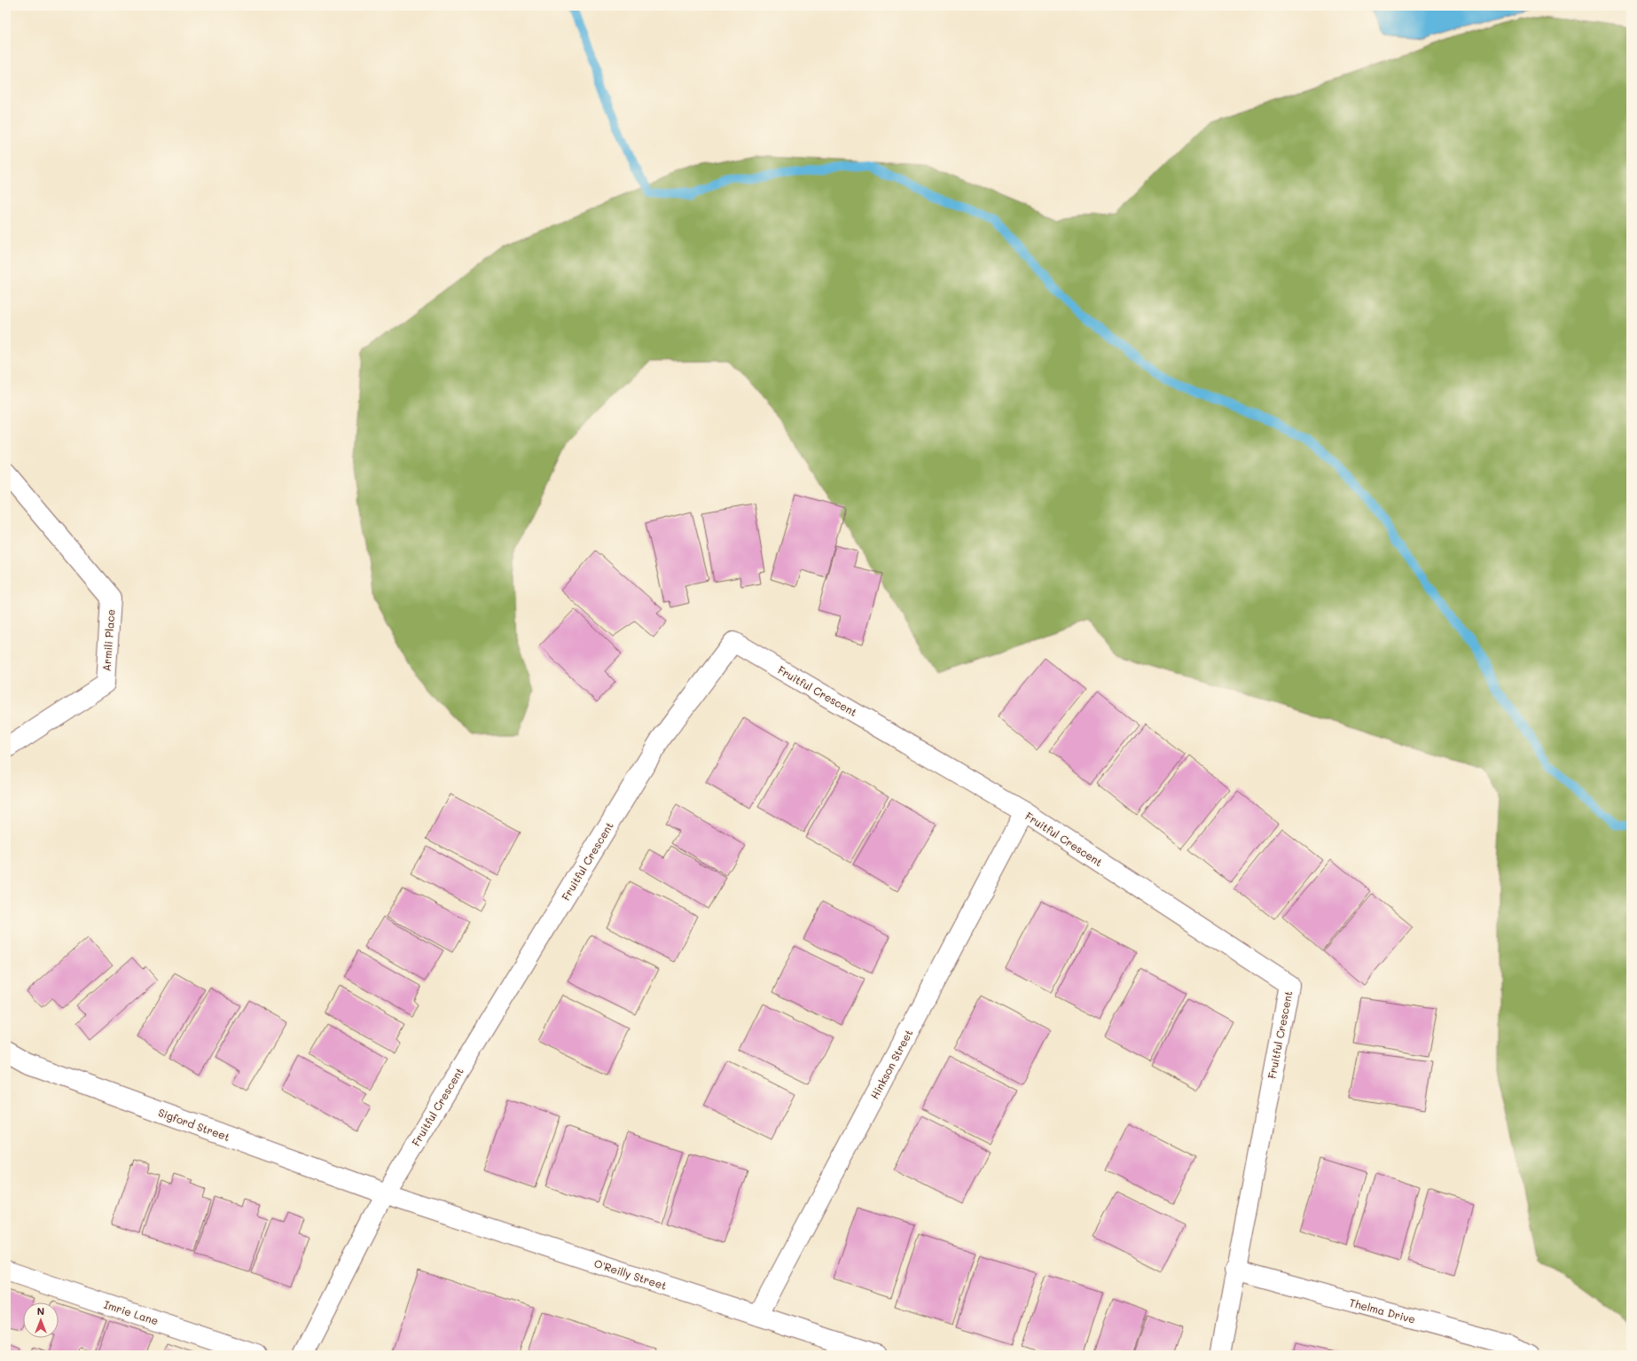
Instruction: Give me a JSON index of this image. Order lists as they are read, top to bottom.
{
  "streets": {
    "street": [
      "Armili Place",
      "Fruitful Crescent",
      "Hinkson Street",
      "Sigford Street",
      "O'Reilly Street",
      "Thelma Drive",
      "Imrie Lane"
    ]
  },
  "crossings": [
    ["Fruitful Crescent", "Hinkson Street"],
    ["Fruitful Crescent", "Sigford Street"],
    ["Fruitful Crescent", "O'Reilly Street"],
    ["Fruitful Crescent", "Thelma Drive"],
    ["Hinkson Street", "O'Reilly Street"],
    ["Sigford Street", "O'Reilly Street"]
  ],
  "north": "top"
}
